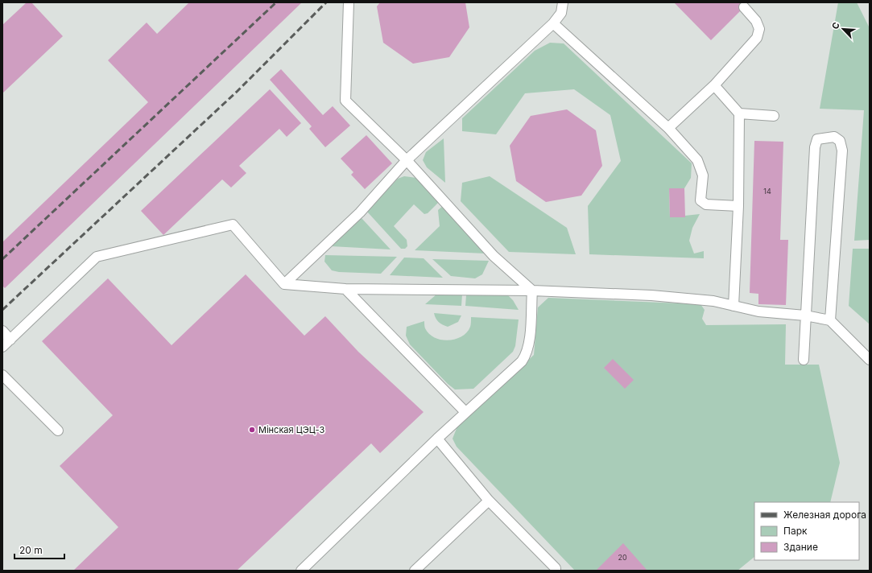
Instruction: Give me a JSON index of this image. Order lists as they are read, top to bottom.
{
  "places": ["Мінская ЦЭЦ-3"],
  "house_numbers": ["14", "20"],
  "legend": ["Железная дорога", "Парк", "Здание"],
  "scale_bar": "20 m",
  "north": "top left"
}
